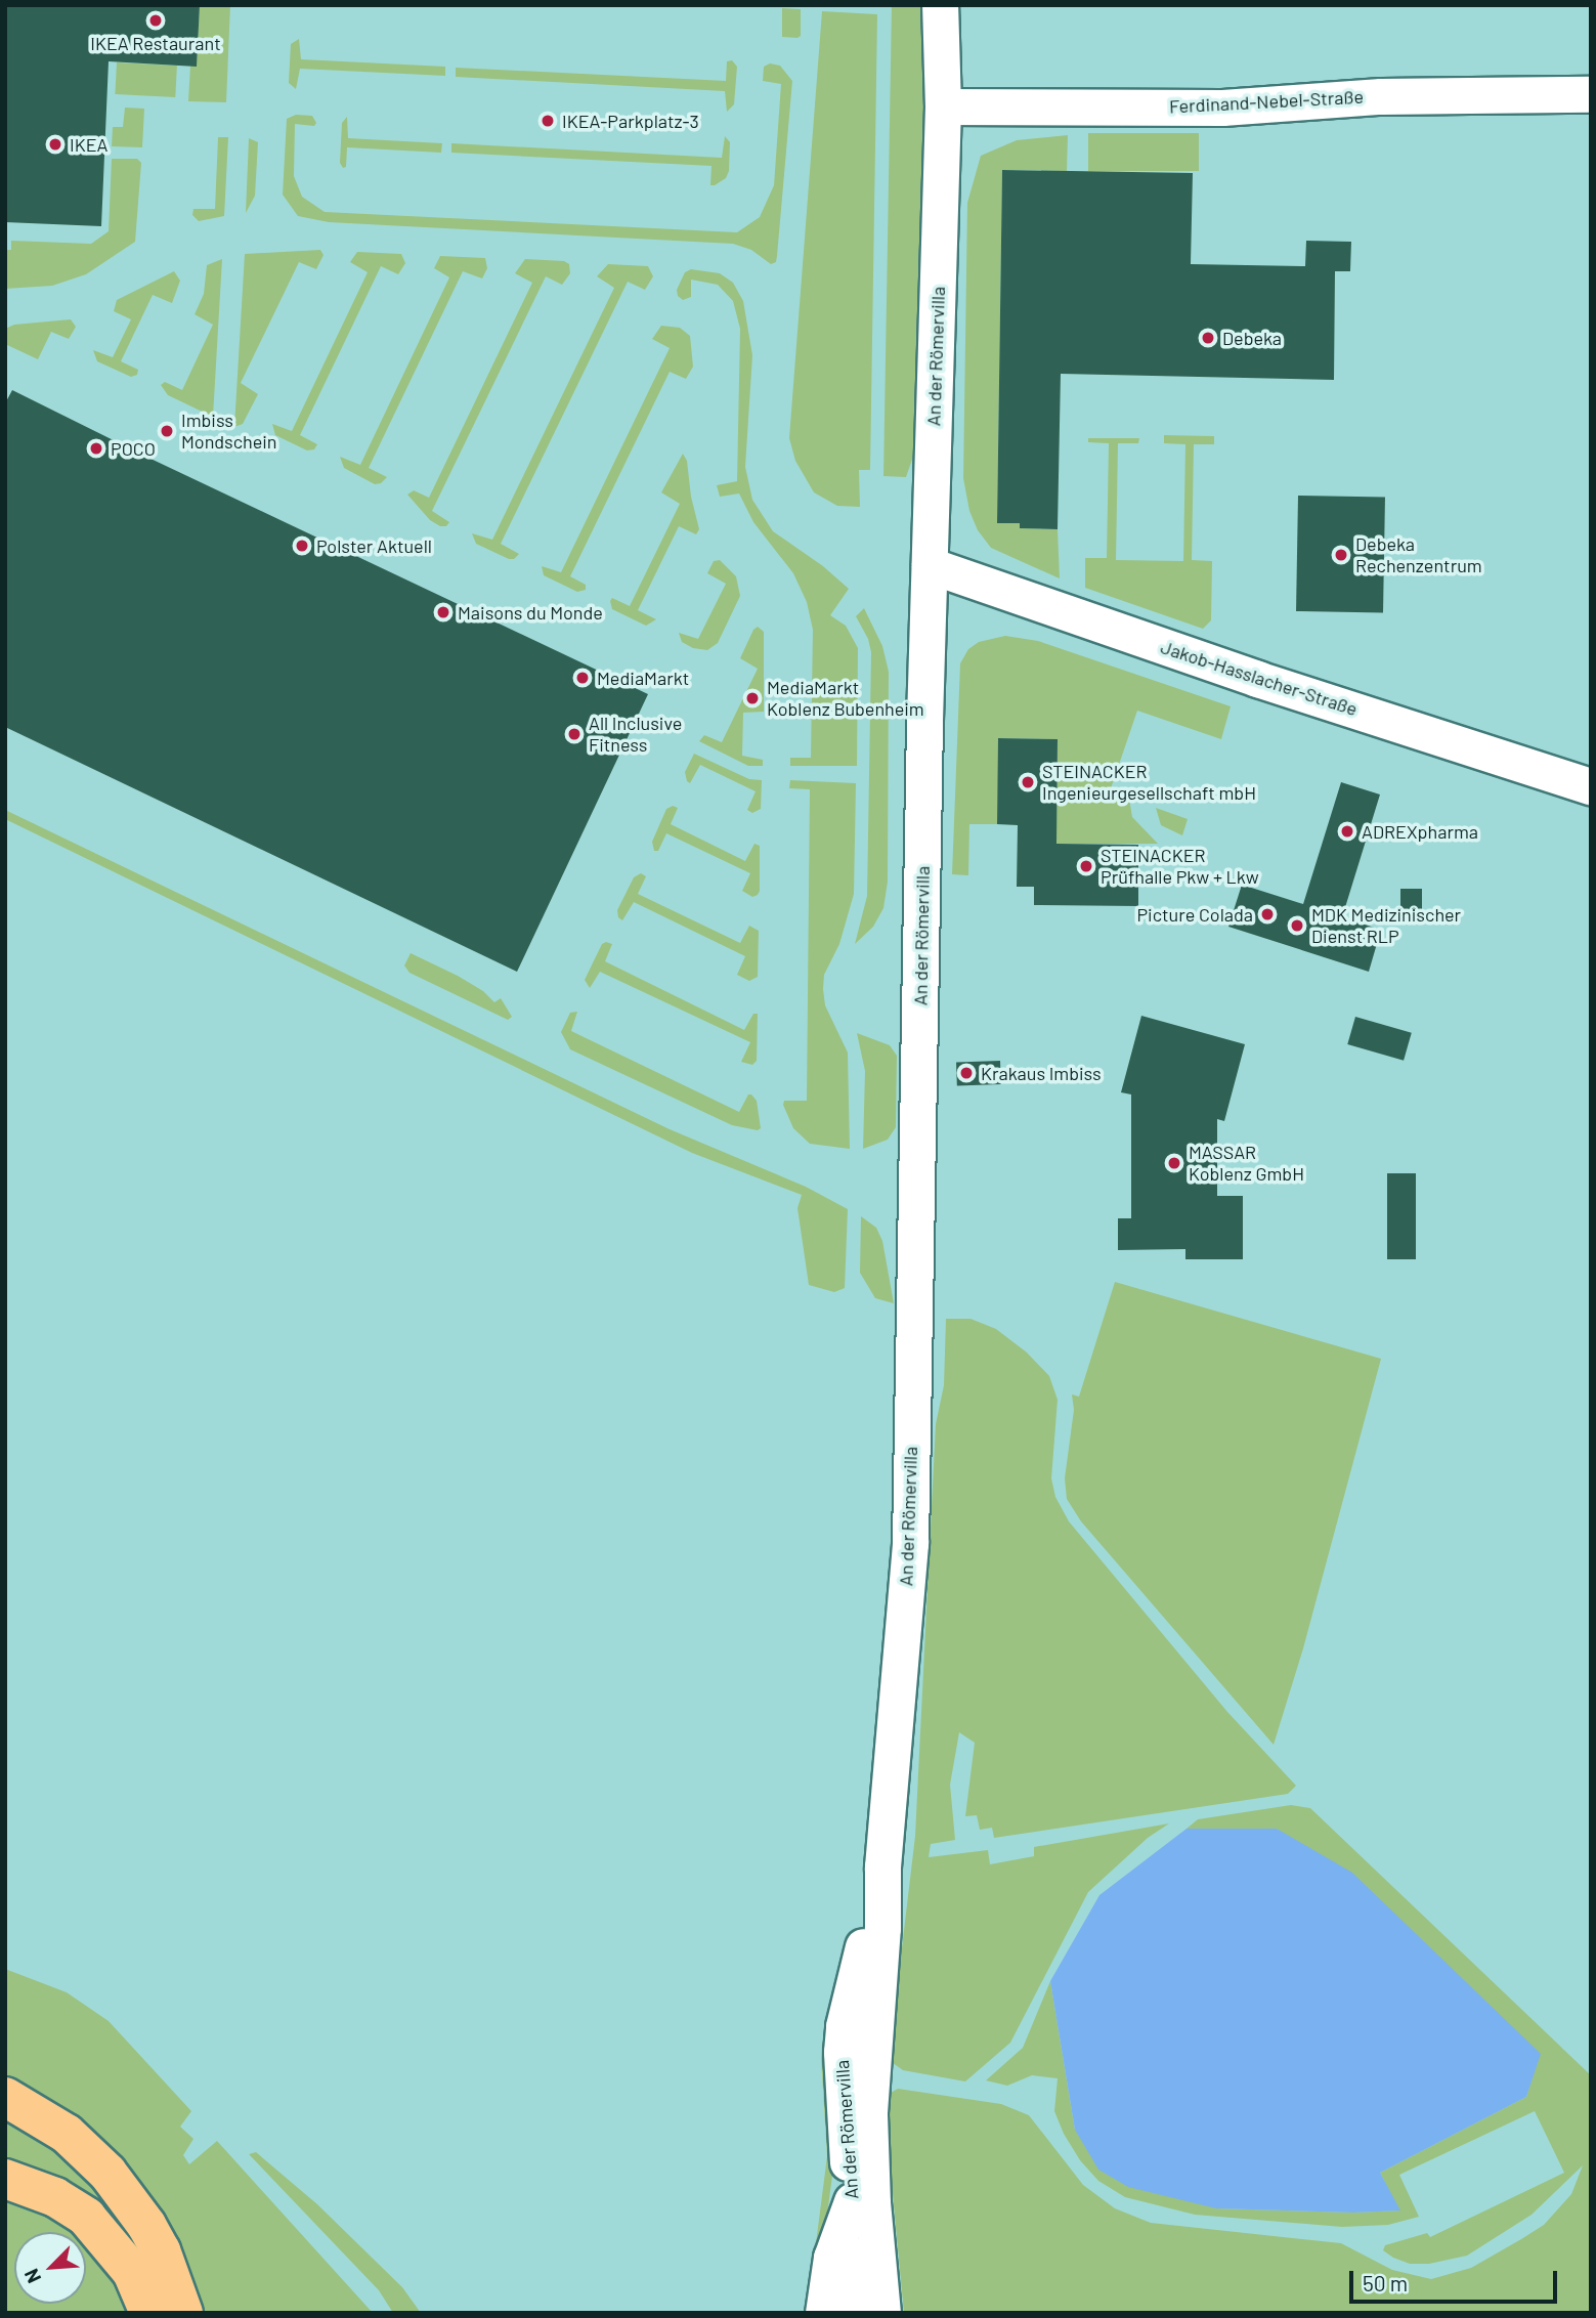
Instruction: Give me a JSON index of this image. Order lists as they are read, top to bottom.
{
  "streets": {
    "street": ["Ferdinand-Nebel-Straße", "An der Römervilla", "Jakob-Hasslacher-Straße"]
  },
  "crossings": [
    ["Ferdinand-Nebel-Straße", "An der Römervilla"],
    ["An der Römervilla", "Jakob-Hasslacher-Straße"]
  ],
  "places": [
    "IKEA Restaurant",
    "IKEA-Parkplatz-3",
    "IKEA",
    "Debeka",
    "Imbiss Mondschein",
    "POCO",
    "Polster Aktuell",
    "Debeka Rechenzentrum",
    "Maisons du Monde",
    "MediaMarkt",
    "MediaMarkt Koblenz Bubenheim",
    "All Inclusive Fitness",
    "STEINACKER Ingenieurgesellschaft mbH",
    "ADREXpharma",
    "STEINACKER Prüfhalle Pkw + Lkw",
    "Picture Colada",
    "MDK Medizinischer Dienst RLP",
    "Krakaus Imbiss",
    "MASSAR Koblenz GmbH"
  ],
  "scale_bar": "50 m",
  "north": "bottom left"
}
